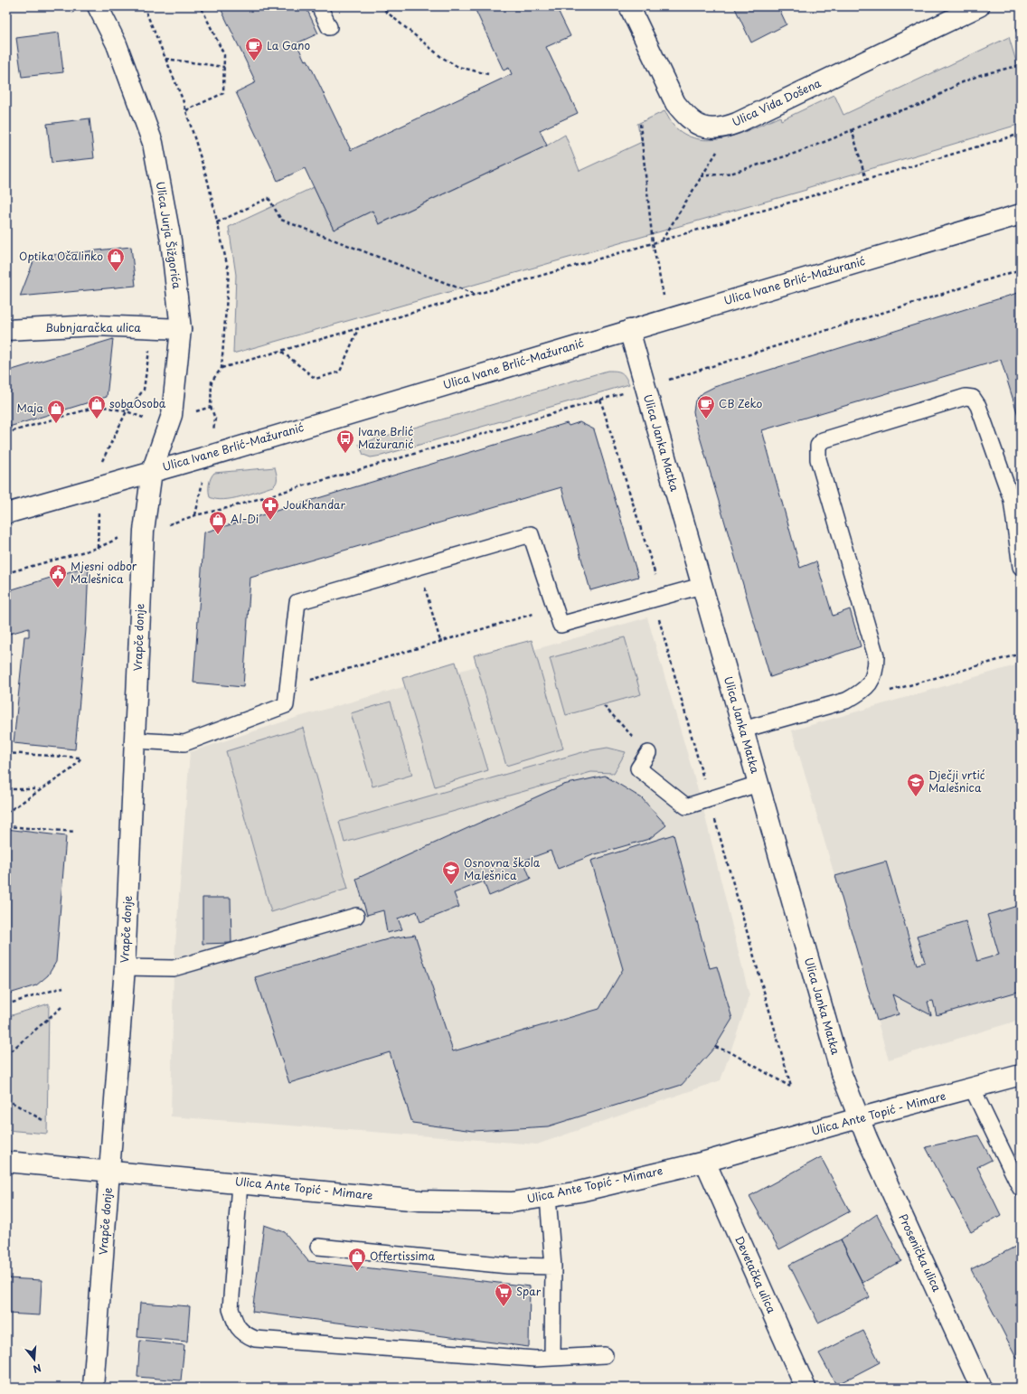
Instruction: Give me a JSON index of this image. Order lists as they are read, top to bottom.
{
  "streets": {
    "street": [
      "Ulica Vida Došena",
      "Ulica Jurja Šižgorića",
      "Ulica Ivane Brlić-Mažuranić",
      "Bubnjaračka ulica",
      "Ulica Janka Matka",
      "Vrapče donje",
      "Ulica Ante Topić - Mimare",
      "Prosenička ulica",
      "Devetačka ulica"
    ]
  },
  "crossings": [
    ["Ulica Jurja Šižgorića", "Ulica Ivane Brlić-Mažuranić"],
    ["Ulica Jurja Šižgorića", "Bubnjaračka ulica"],
    ["Ulica Jurja Šižgorića", "Vrapče donje"],
    ["Ulica Ivane Brlić-Mažuranić", "Ulica Janka Matka"],
    ["Ulica Ivane Brlić-Mažuranić", "Vrapče donje"],
    ["Ulica Janka Matka", "Ulica Ante Topić - Mimare"],
    ["Ulica Janka Matka", "Prosenička ulica"],
    ["Vrapče donje", "Ulica Ante Topić - Mimare"],
    ["Ulica Ante Topić - Mimare", "Prosenička ulica"],
    ["Ulica Ante Topić - Mimare", "Devetačka ulica"]
  ],
  "places": {
    "cafe": ["La Gano", "CB Zeko"],
    "shop": [
      "Optika Očalinko",
      "sobaOsoba",
      "Maja",
      "Al-Di",
      "Offertissima"
    ],
    "bus stop": ["Ivane Brlić Mažuranić"],
    "pharmacy": ["Joukhandar"],
    "public building": ["Mjesni odbor Malešnica"],
    "school or university": ["Dječji vrtić Malešnica", "Osnovna škola Malešnica"],
    "supermarket": ["Spar"]
  },
  "north": "bottom"
}
